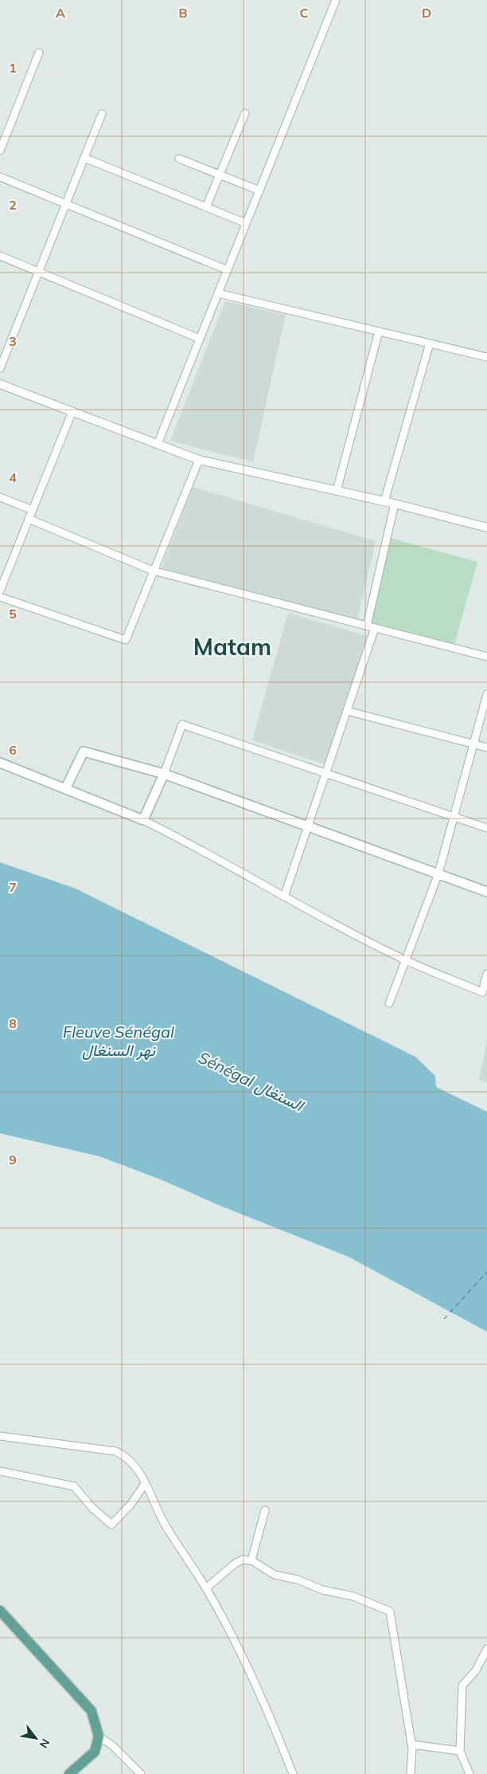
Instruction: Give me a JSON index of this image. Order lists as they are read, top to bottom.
{
  "districts": ["Matam"],
  "water": ["Fleuve Sénégal نهر السنغال", "Sénégal السنغال"],
  "north": "bottom right",
  "grid": {
    "columns": [
      "A",
      "B",
      "C",
      "D"
    ],
    "rows": [
      "1",
      "2",
      "3",
      "4",
      "5",
      "6",
      "7",
      "8",
      "9"
    ]
  }
}
